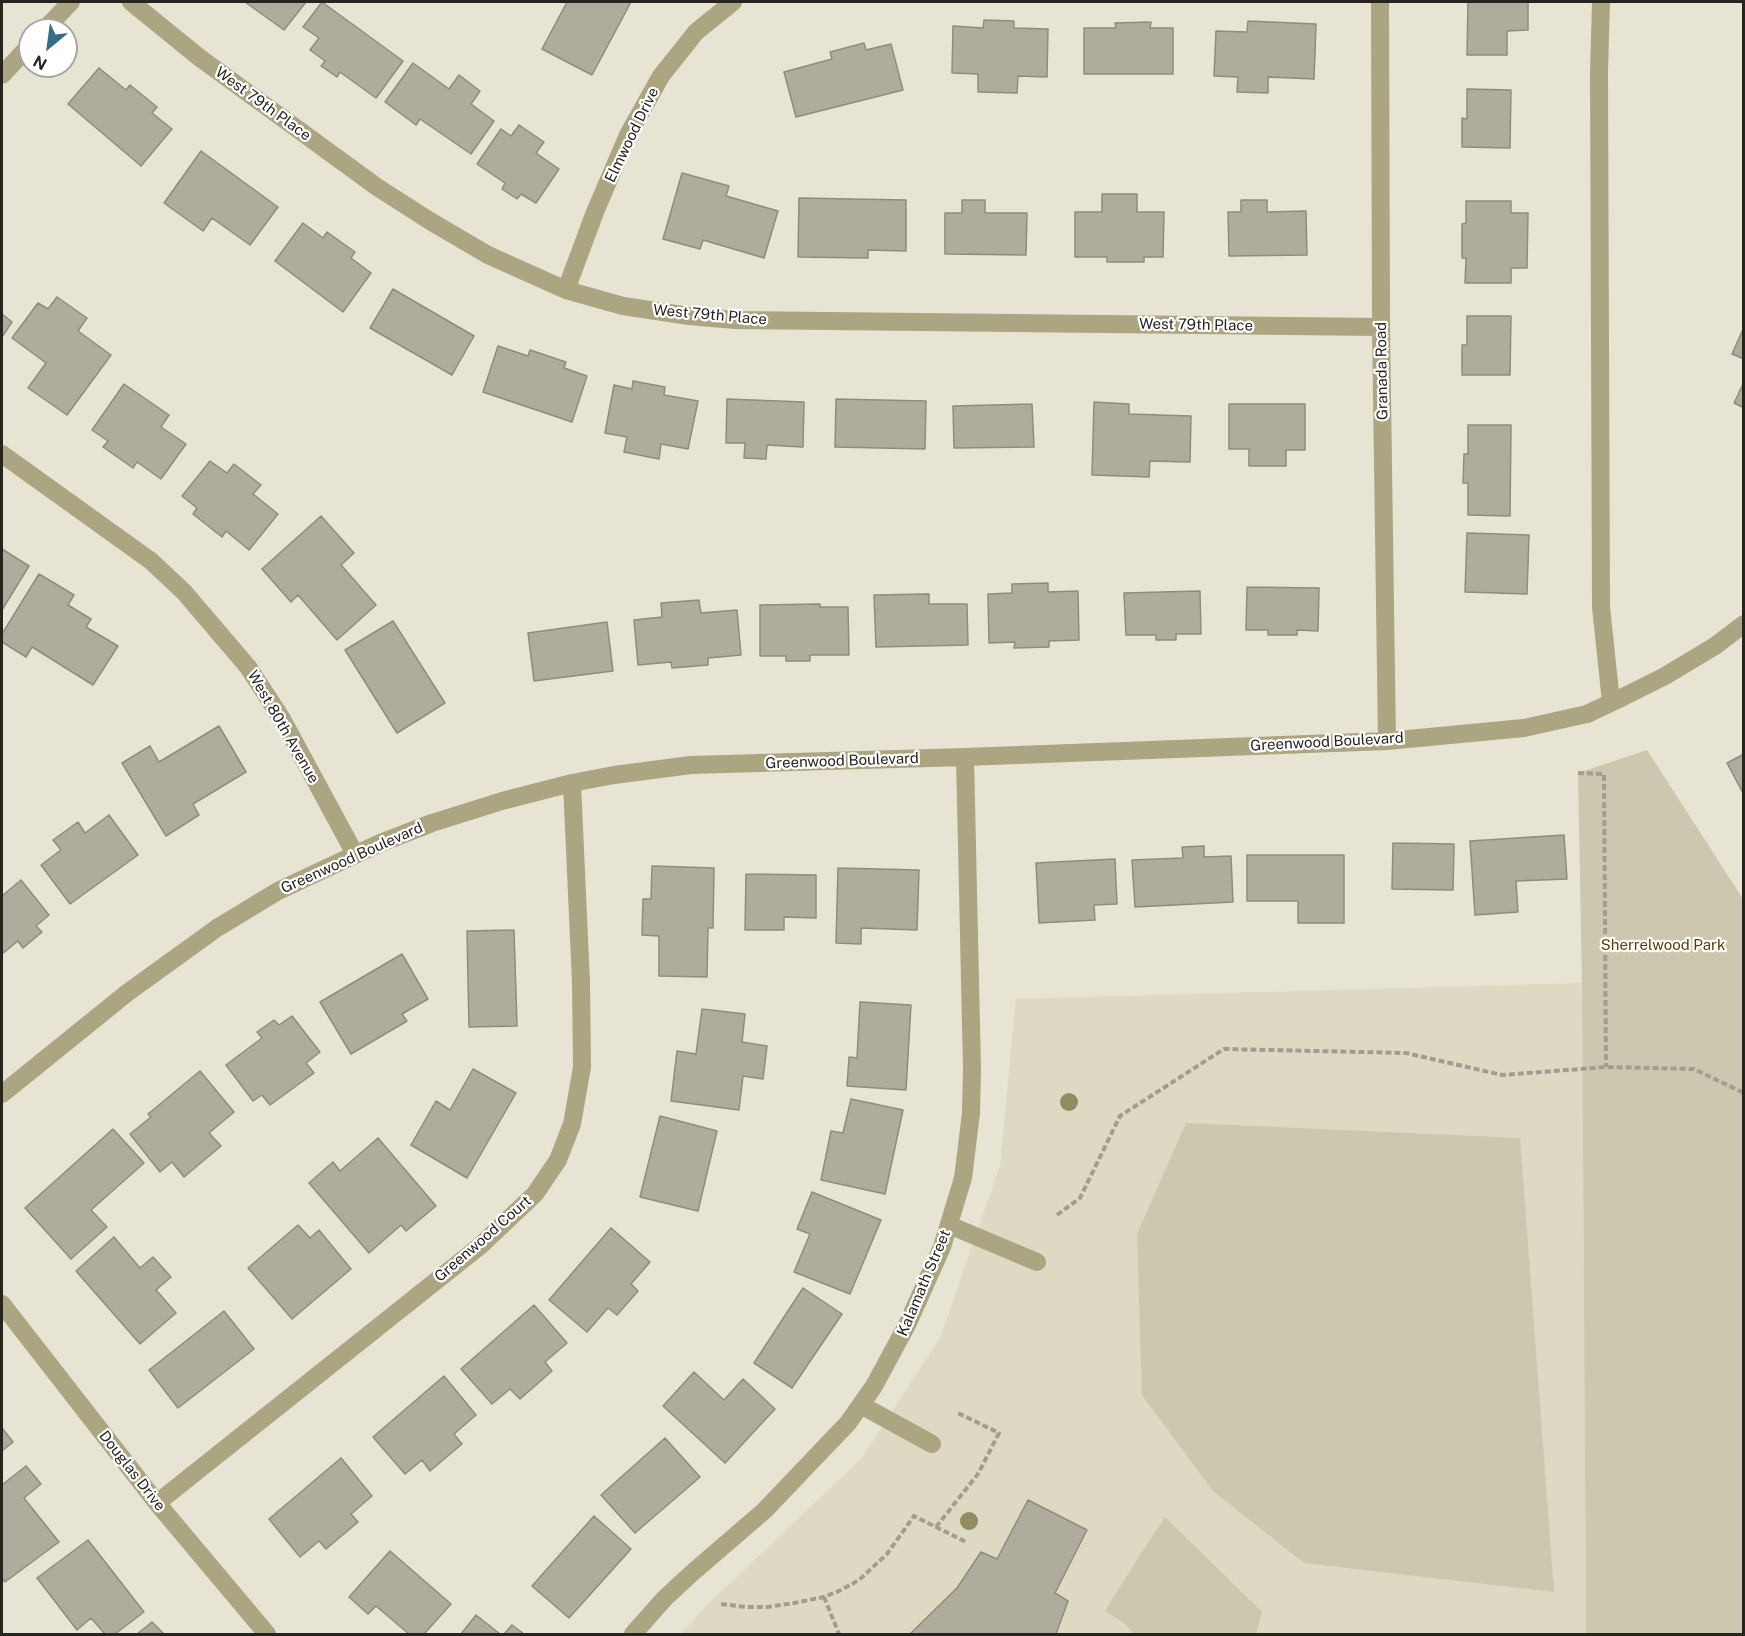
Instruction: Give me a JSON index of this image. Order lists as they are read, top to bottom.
{
  "streets": {
    "street": [
      "West 79th Place",
      "Elmwood Drive",
      "Granada Road",
      "West 80th Avenue",
      "Greenwood Boulevard",
      "Greenwood Court",
      "Kalamath Street",
      "Douglas Drive"
    ]
  },
  "crossings": [
    ["West 79th Place", "Elmwood Drive"],
    ["West 79th Place", "Granada Road"],
    ["Granada Road", "Greenwood Boulevard"],
    ["West 80th Avenue", "Greenwood Boulevard"],
    ["Greenwood Boulevard", "Greenwood Court"],
    ["Greenwood Boulevard", "Kalamath Street"],
    ["Greenwood Court", "Douglas Drive"]
  ],
  "parks": ["Sherrelwood Park"],
  "north": "bottom left"
}
